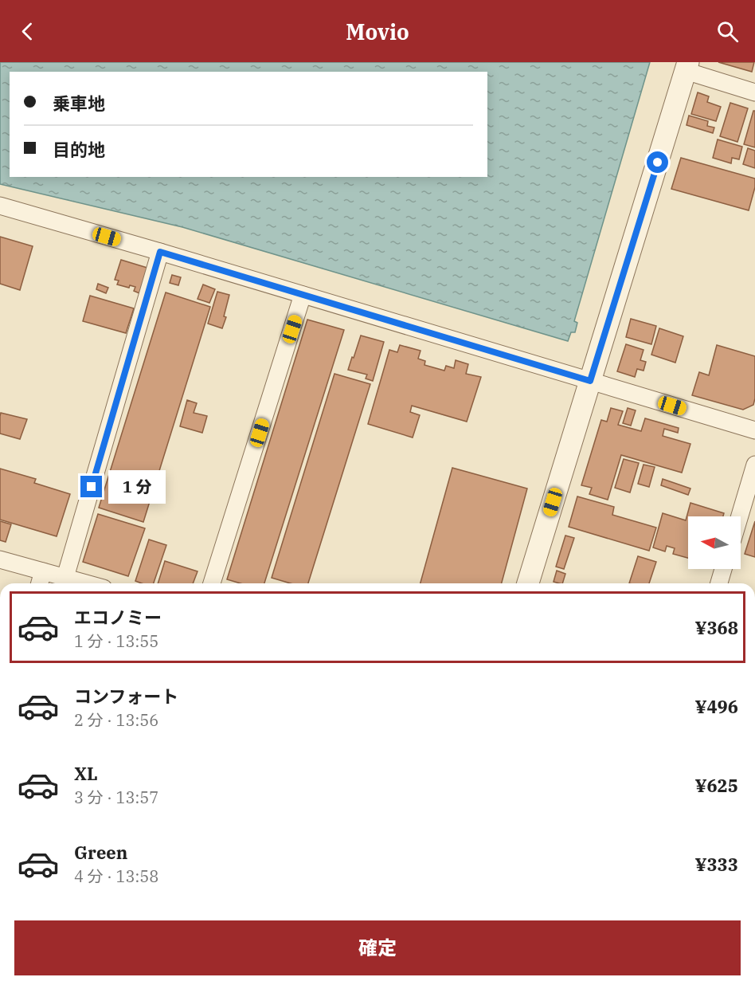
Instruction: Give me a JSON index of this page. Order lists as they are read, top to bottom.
{
  "north": "left",
  "page": {
    "header": "Movio",
    "banner": ["乗車地", "目的地"],
    "bubble": "1 分",
    "list": [
      {
        "name": "エコノミー",
        "note": "1 分 · 13:55",
        "value": "¥368"
      },
      {
        "name": "コンフォート",
        "note": "2 分 · 13:56",
        "value": "¥496"
      },
      {
        "name": "XL",
        "note": "3 分 · 13:57",
        "value": "¥625"
      },
      {
        "name": "Green",
        "note": "4 分 · 13:58",
        "value": "¥333"
      }
    ],
    "buttons": "確定"
  }
}
